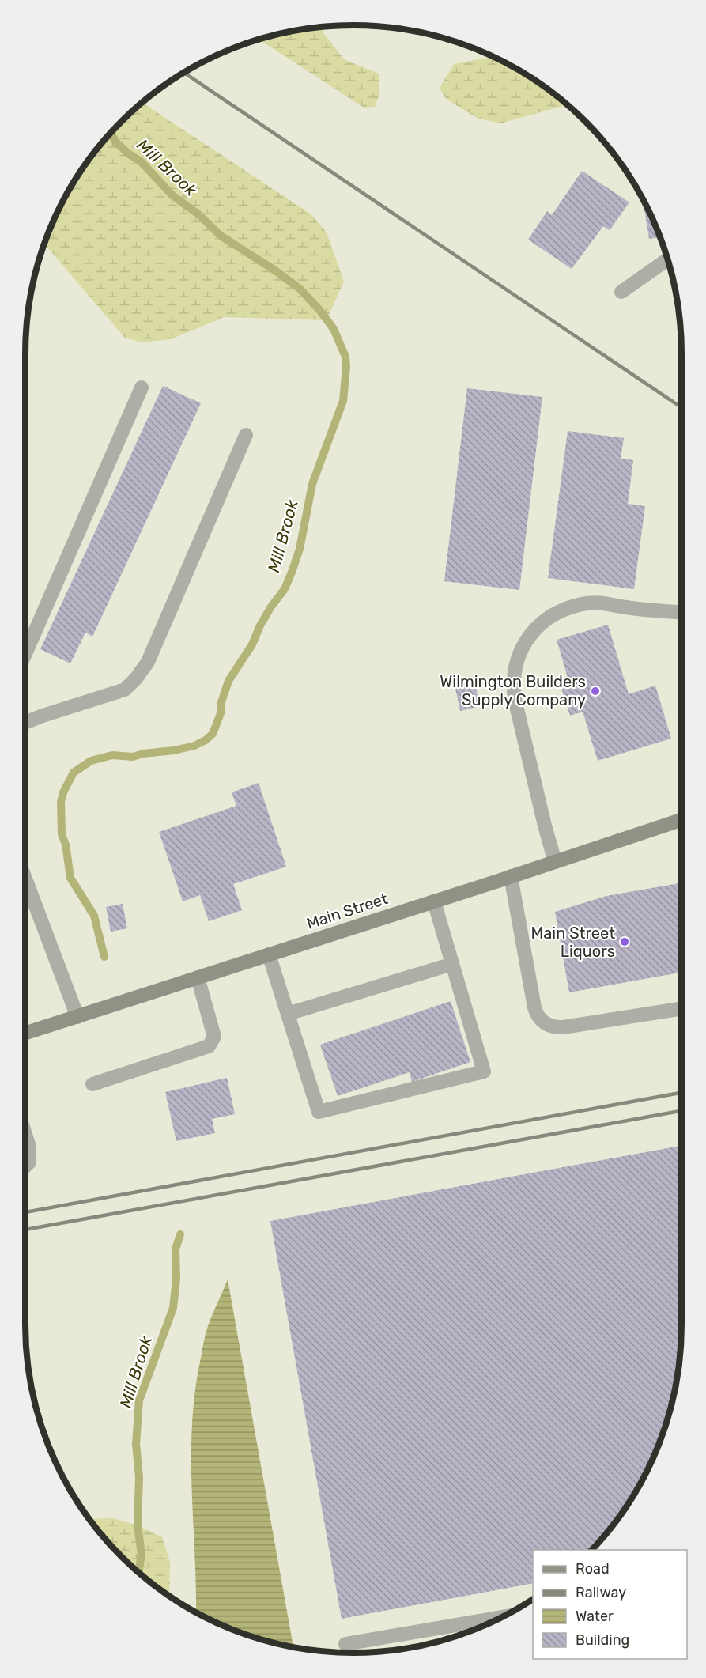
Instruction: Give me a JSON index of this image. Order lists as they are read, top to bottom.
{
  "streets": {
    "main road": ["Main Street"]
  },
  "water": ["Mill Brook"],
  "places": ["Wilmington Builders Supply Company", "Main Street Liquors"],
  "legend": [
    "Road",
    "Railway",
    "Water",
    "Building"
  ]
}
